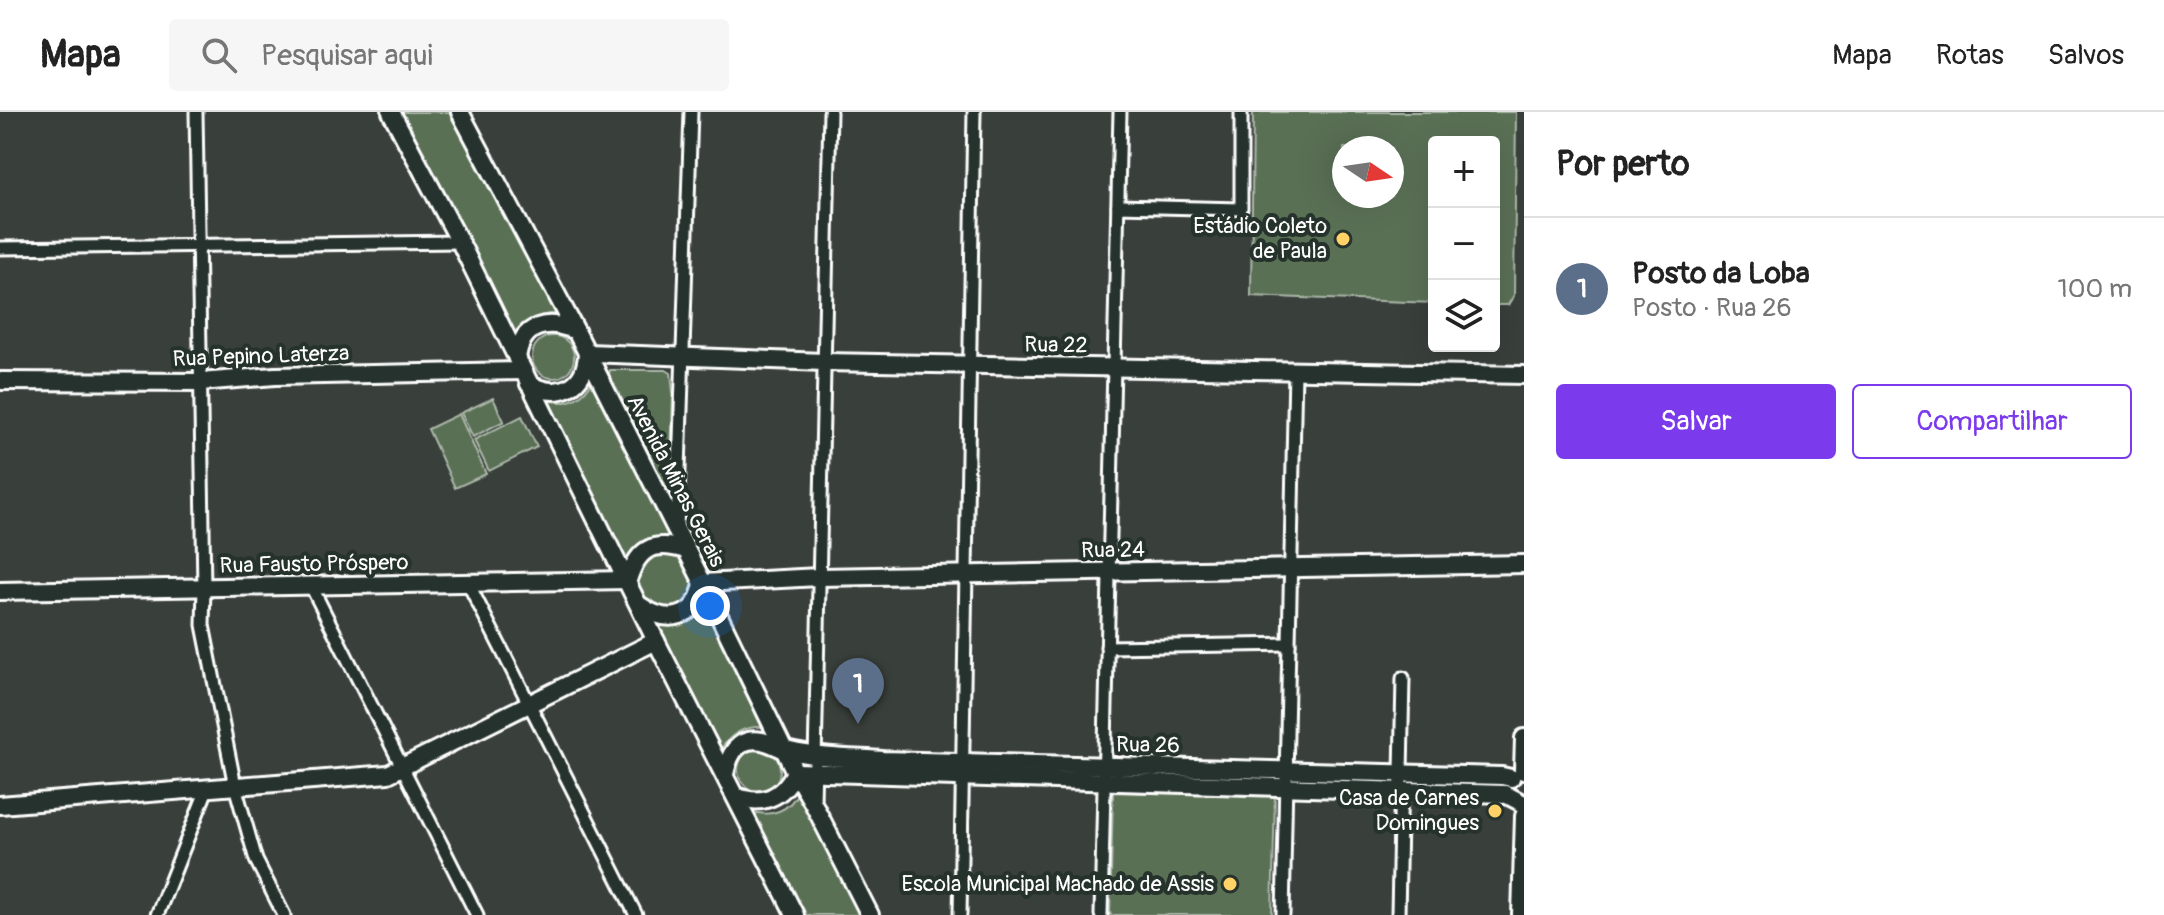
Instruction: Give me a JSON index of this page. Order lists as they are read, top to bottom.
{
  "streets": {
    "street": [
      "Rua 22",
      "Rua Pepino Laterza",
      "Avenida Minas Gerais",
      "Rua 24",
      "Rua Fausto Próspero",
      "Rua 26"
    ]
  },
  "crossings": [
    ["Rua 22", "Rua Pepino Laterza"],
    ["Rua 22", "Avenida Minas Gerais"],
    ["Rua Pepino Laterza", "Avenida Minas Gerais"],
    ["Avenida Minas Gerais", "Rua 24"],
    ["Avenida Minas Gerais", "Rua Fausto Próspero"],
    ["Avenida Minas Gerais", "Rua 26"],
    ["Rua 24", "Rua Fausto Próspero"]
  ],
  "places": ["Estádio Coleto de Paula", "Casa de Carnes Domingues", "Escola Municipal Machado de Assis"],
  "north": "right",
  "page": {
    "header": "Mapa",
    "search": "Pesquisar aqui",
    "nav": ["Mapa", "Rotas", "Salvos"],
    "heading": "Por perto",
    "map_buttons": ["+", "−"],
    "list": [
      {
        "mark": "1",
        "name": "Posto da Loba",
        "note": "Posto · Rua 26",
        "value": "100 m"
      }
    ],
    "buttons": ["Salvar", "Compartilhar"],
    "pins": "1"
  }
}
